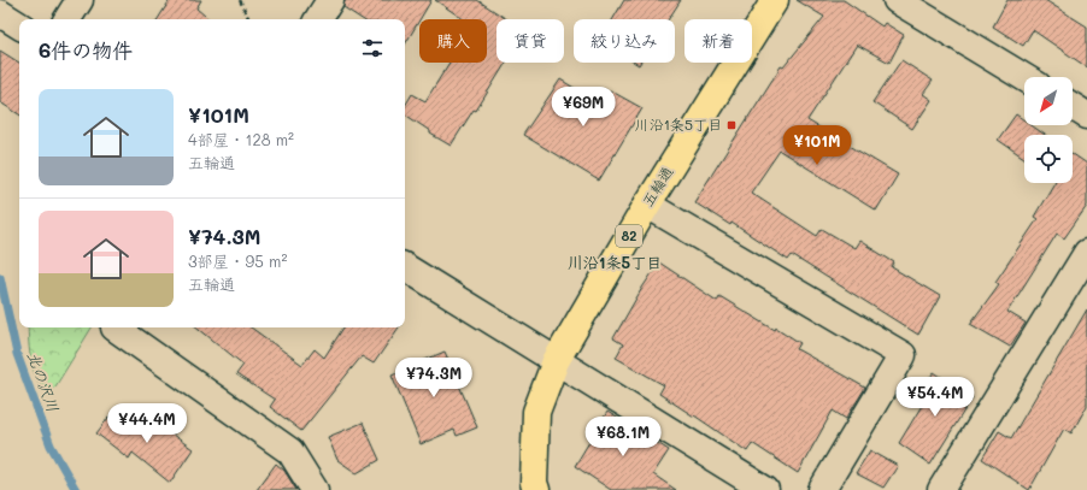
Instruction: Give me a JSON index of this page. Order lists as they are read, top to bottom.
{
  "streets": {
    "main road": ["五輪通", "82"]
  },
  "districts": ["川沿1条5丁目"],
  "water": ["北の沢川"],
  "places": {
    "transit": ["川沿1条5丁目"]
  },
  "north": "bottom left",
  "page": {
    "chip": [
      "購入",
      "賃貸",
      "絞り込み",
      "新着"
    ],
    "heading": "6件の物件",
    "list": [
      {
        "name": "¥101M",
        "note": "4部屋 · 128 m² · 五輪通"
      },
      {
        "name": "¥74.3M",
        "note": "3部屋 · 95 m² · 五輪通"
      }
    ],
    "price": [
      "¥69M",
      "¥101M",
      "¥74.3M",
      "¥54.4M",
      "¥44.4M",
      "¥68.1M"
    ]
  }
}
